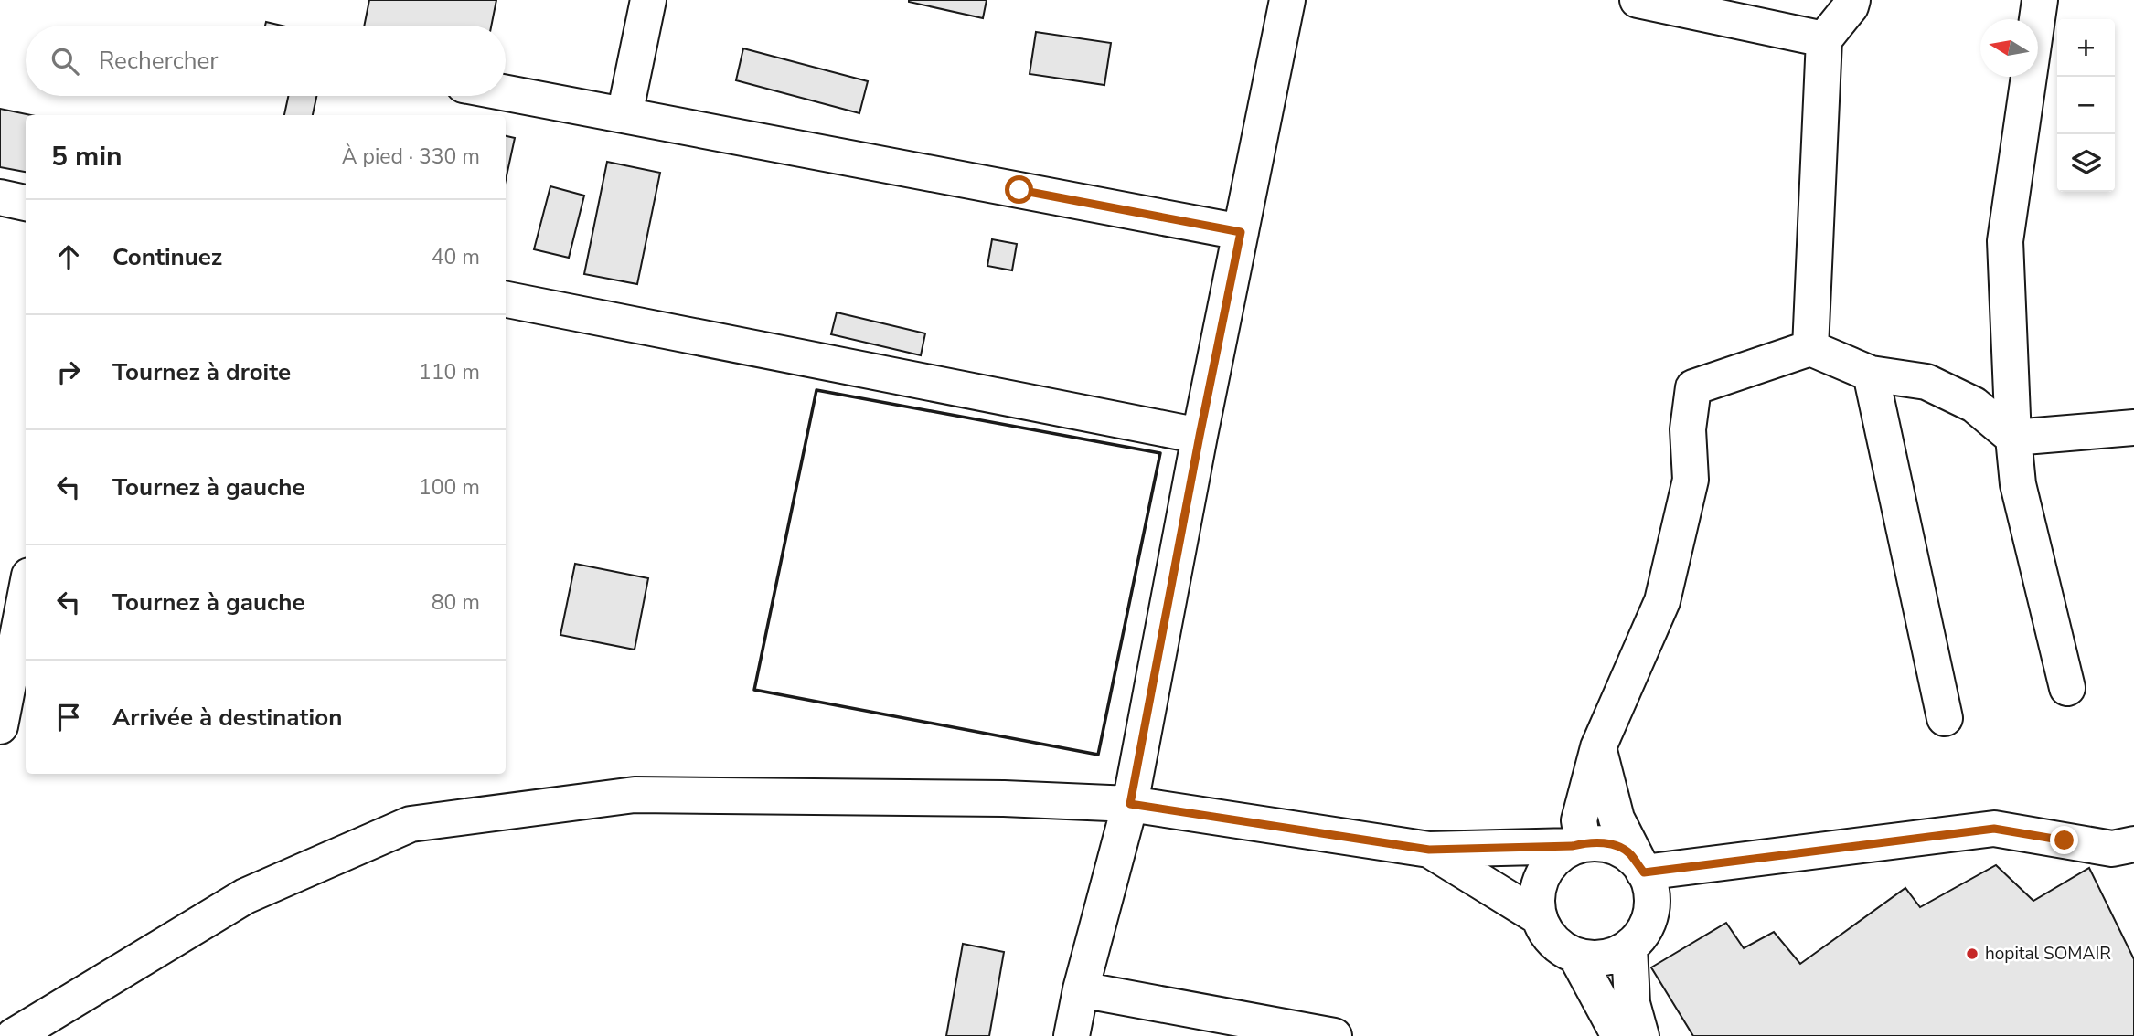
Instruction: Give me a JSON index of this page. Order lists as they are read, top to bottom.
{
  "places": ["hopital SOMAIR"],
  "north": "left",
  "page": {
    "map_buttons": ["+", "−"],
    "search": "Rechercher",
    "heading": ["5 min", "À pied · 330 m"],
    "list": [
      ["Continuez", "40 m"],
      ["Tournez à droite", "110 m"],
      ["Tournez à gauche", "100 m"],
      ["Tournez à gauche", "80 m"],
      "Arrivée à destination"
    ]
  }
}
